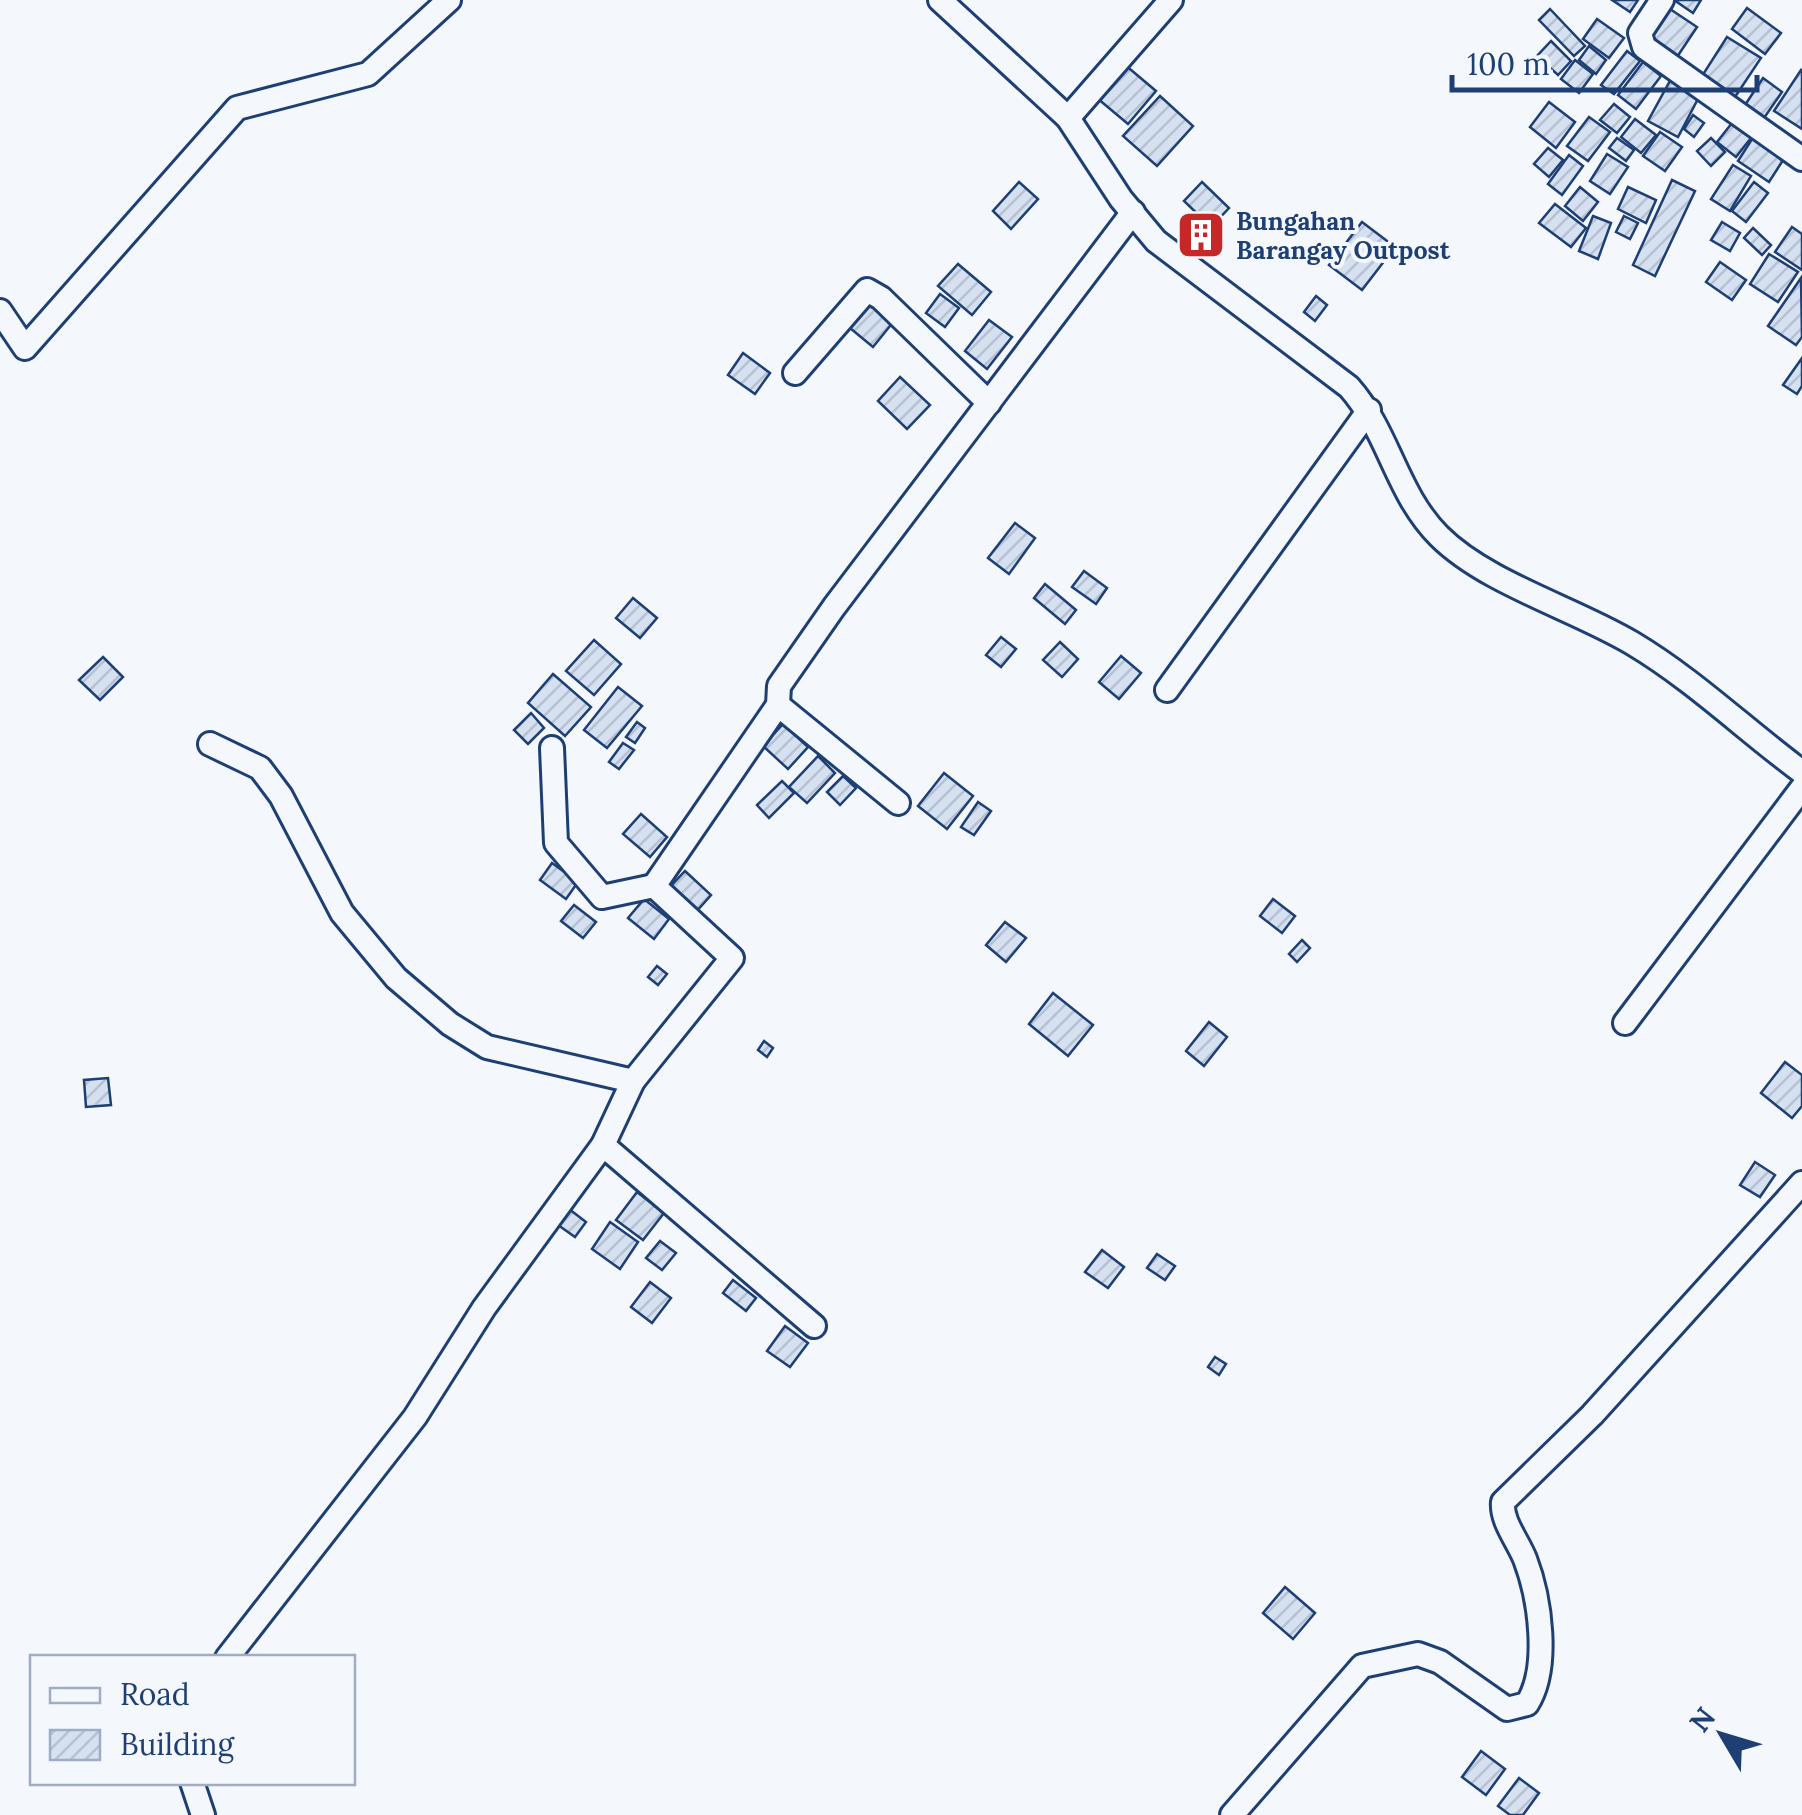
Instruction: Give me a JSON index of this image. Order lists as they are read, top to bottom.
{
  "places": {
    "building": ["Bungahan Barangay Outpost"]
  },
  "legend": ["Road", "Building"],
  "scale_bar": "100 m",
  "north": "top left"
}
